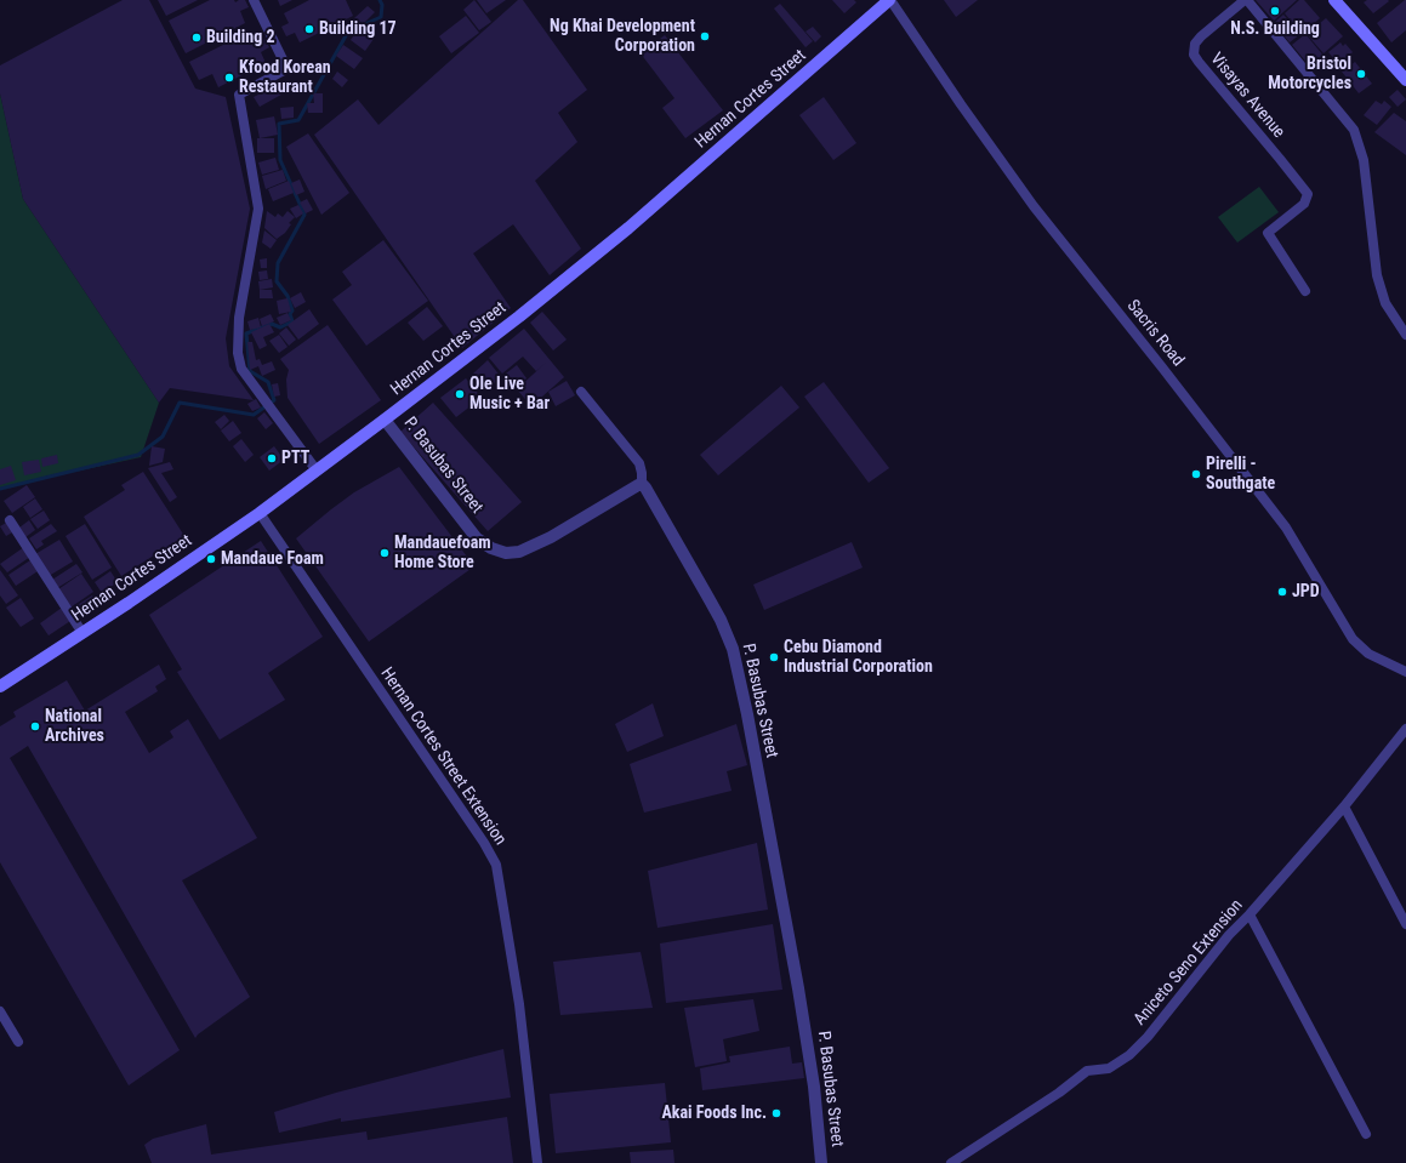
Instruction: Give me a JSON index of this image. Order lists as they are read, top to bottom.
{
  "streets": {
    "main road": ["Hernan Cortes Street"],
    "street": [
      "Visayas Avenue",
      "Sacris Road",
      "P. Basubas Street",
      "Hernan Cortes Street Extension",
      "Aniceto Seno Extension"
    ]
  },
  "crossings": [
    ["Hernan Cortes Street", "Sacris Road"],
    ["Hernan Cortes Street", "P. Basubas Street"],
    ["Hernan Cortes Street", "Hernan Cortes Street Extension"]
  ],
  "places": [
    "N.S. Building",
    "Building 17",
    "Ng Khai Development Corporation",
    "Building 2",
    "Bristol Motorcycles",
    "Kfood Korean Restaurant",
    "Ole Live Music + Bar",
    "PTT",
    "Pirelli - Southgate",
    "Mandauefoam Home Store",
    "Mandaue Foam",
    "JPD",
    "Cebu Diamond Industrial Corporation",
    "National Archives",
    "Akai Foods Inc."
  ]
}
